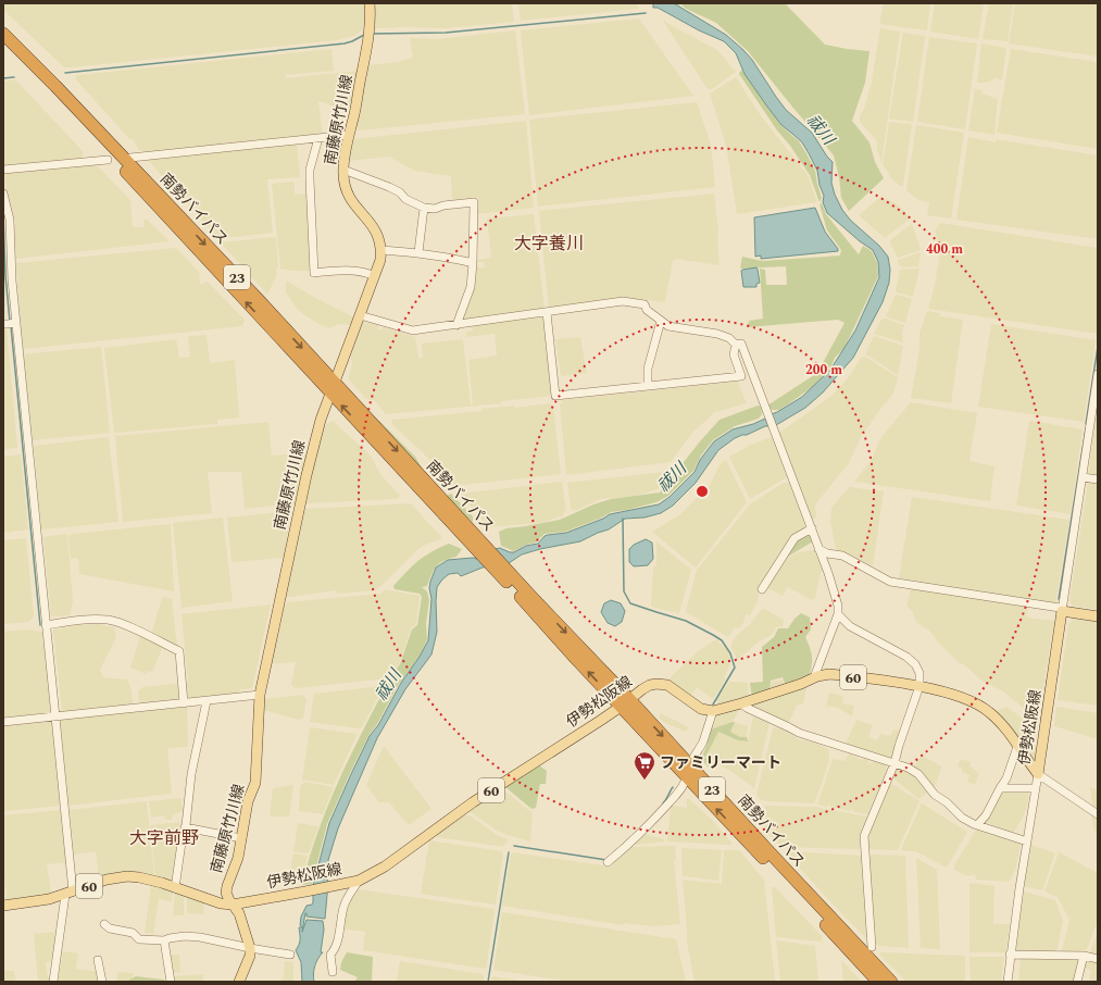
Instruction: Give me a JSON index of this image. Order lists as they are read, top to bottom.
{
  "streets": {
    "highway": ["南勢バイパス", "23"],
    "main road": ["南藤原竹川線", "60", "伊勢松阪線"]
  },
  "crossings": [
    ["南藤原竹川線", "南勢バイパス"],
    ["南藤原竹川線", "伊勢松阪線"],
    ["南勢バイパス", "伊勢松阪線"]
  ],
  "districts": ["大字養川", "大字前野"],
  "water": ["祓川"],
  "places": {
    "supermarket": ["ファミリーマート"]
  },
  "rings": ["400 m", "200 m"]
}
